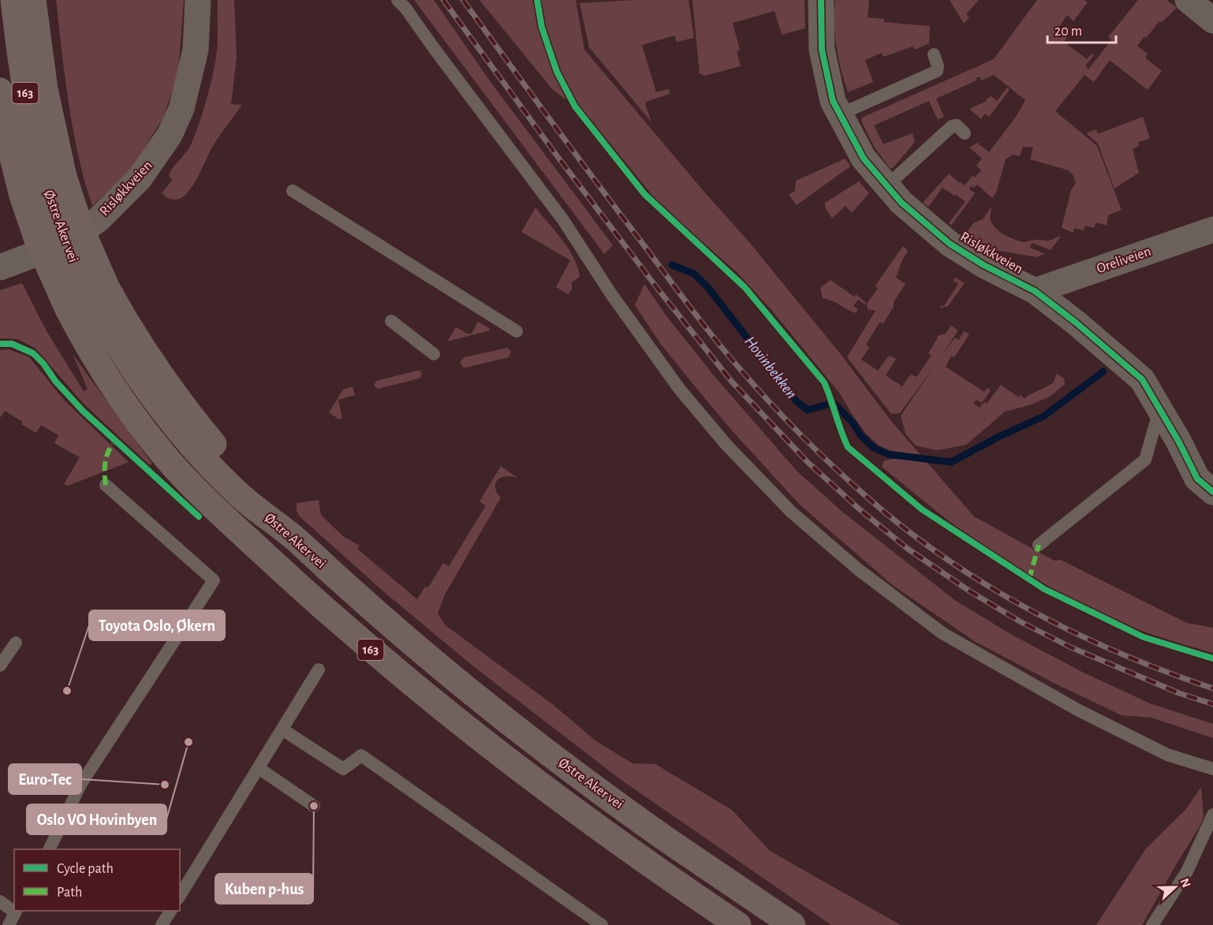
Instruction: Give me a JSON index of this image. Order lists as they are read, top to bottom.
{
  "streets": {
    "highway": ["163", "Østre Aker vei"],
    "street": ["Risløkkveien", "Oreliveien"]
  },
  "crossings": [
    ["163", "Østre Aker vei"],
    ["Risløkkveien", "Oreliveien"]
  ],
  "water": ["Hovinbekken"],
  "places": [
    "Toyota Oslo, Økern",
    "Oslo VO Hovinbyen",
    "Euro-Tec",
    "Kuben p-hus"
  ],
  "legend": ["Cycle path", "Path"],
  "scale_bar": "20 m",
  "north": "right"
}
